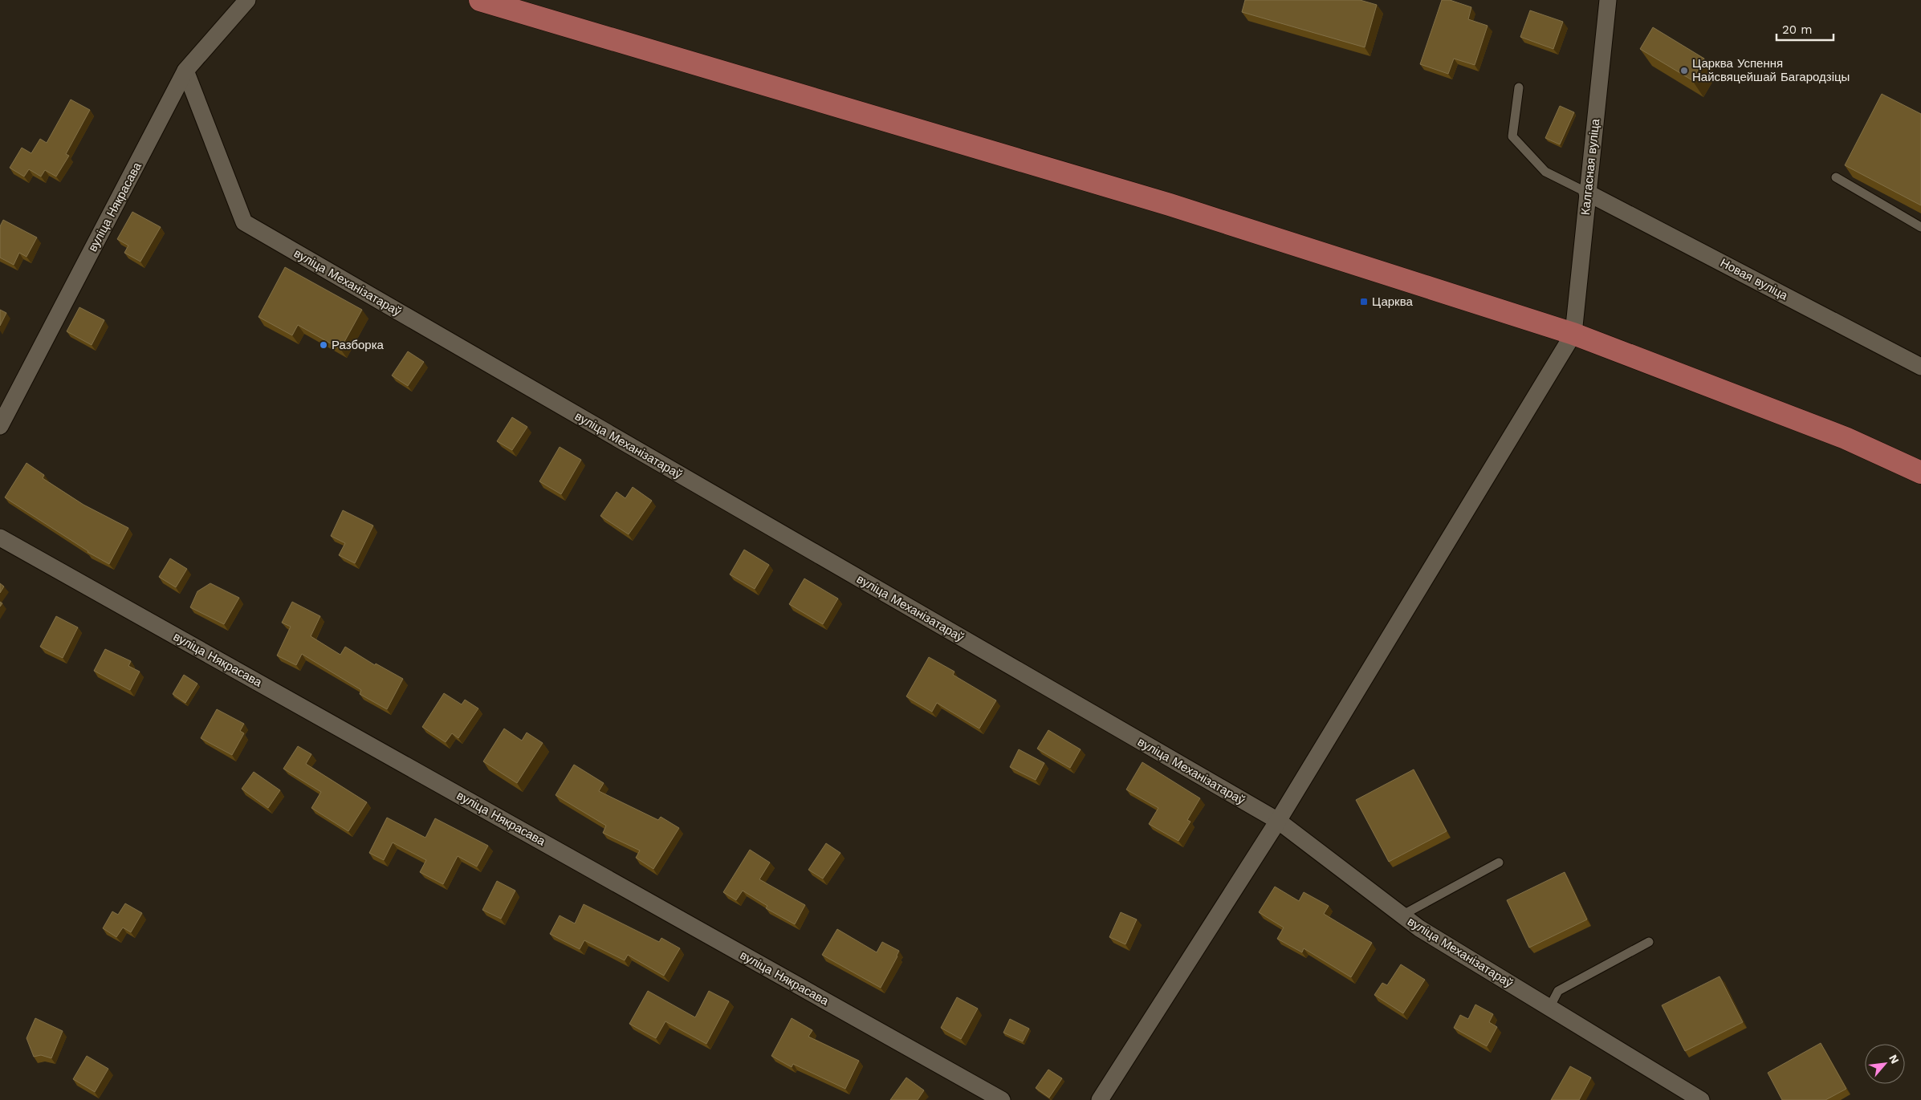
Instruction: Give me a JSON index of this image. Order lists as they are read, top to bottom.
{
  "streets": {
    "street": [
      "Калгасная вуліца",
      "вуліца Някрасава",
      "Новая вуліца",
      "вуліца Механізатараў"
    ]
  },
  "crossings": [
    ["Калгасная вуліца", "Новая вуліца"],
    ["вуліца Някрасава", "вуліца Механізатараў"]
  ],
  "places": {
    "other": ["Царква Успення Найсвяцейшай Багародзіцы", "Разборка"],
    "transit": ["Царква"]
  },
  "scale_bar": "20 m",
  "north": "top right"
}
